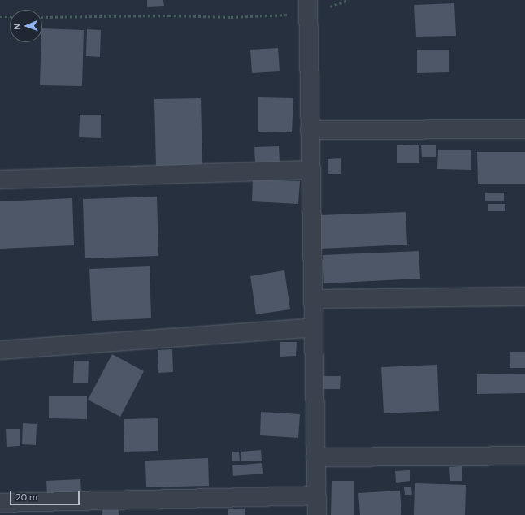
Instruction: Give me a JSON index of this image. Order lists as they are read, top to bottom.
{
  "scale_bar": "20 m",
  "north": "left"
}
